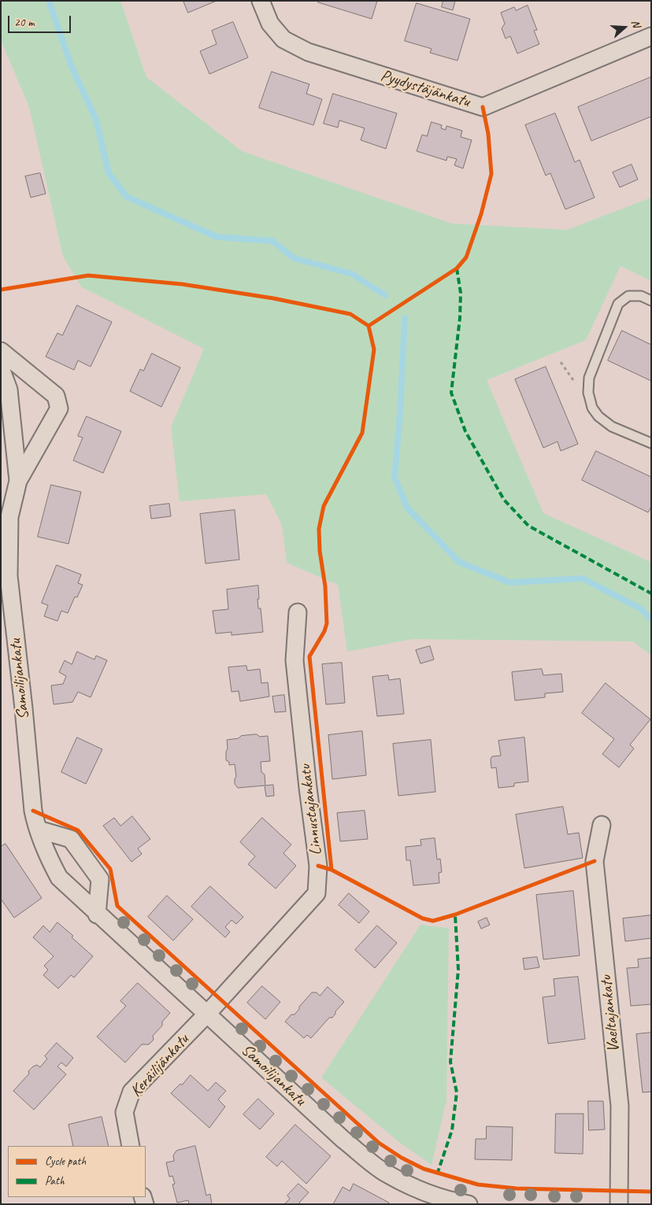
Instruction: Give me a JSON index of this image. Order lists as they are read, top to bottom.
{
  "streets": {
    "street": [
      "Pyydystäjänkatu",
      "Samoilijankatu",
      "Linnustajankatu",
      "Vaeltajankatu",
      "Keräilijänkatu"
    ]
  },
  "crossings": [
    ["Samoilijankatu", "Linnustajankatu"],
    ["Samoilijankatu", "Keräilijänkatu"],
    ["Linnustajankatu", "Keräilijänkatu"]
  ],
  "legend": ["Cycle path", "Path"],
  "scale_bar": "20 m",
  "north": "right"
}
